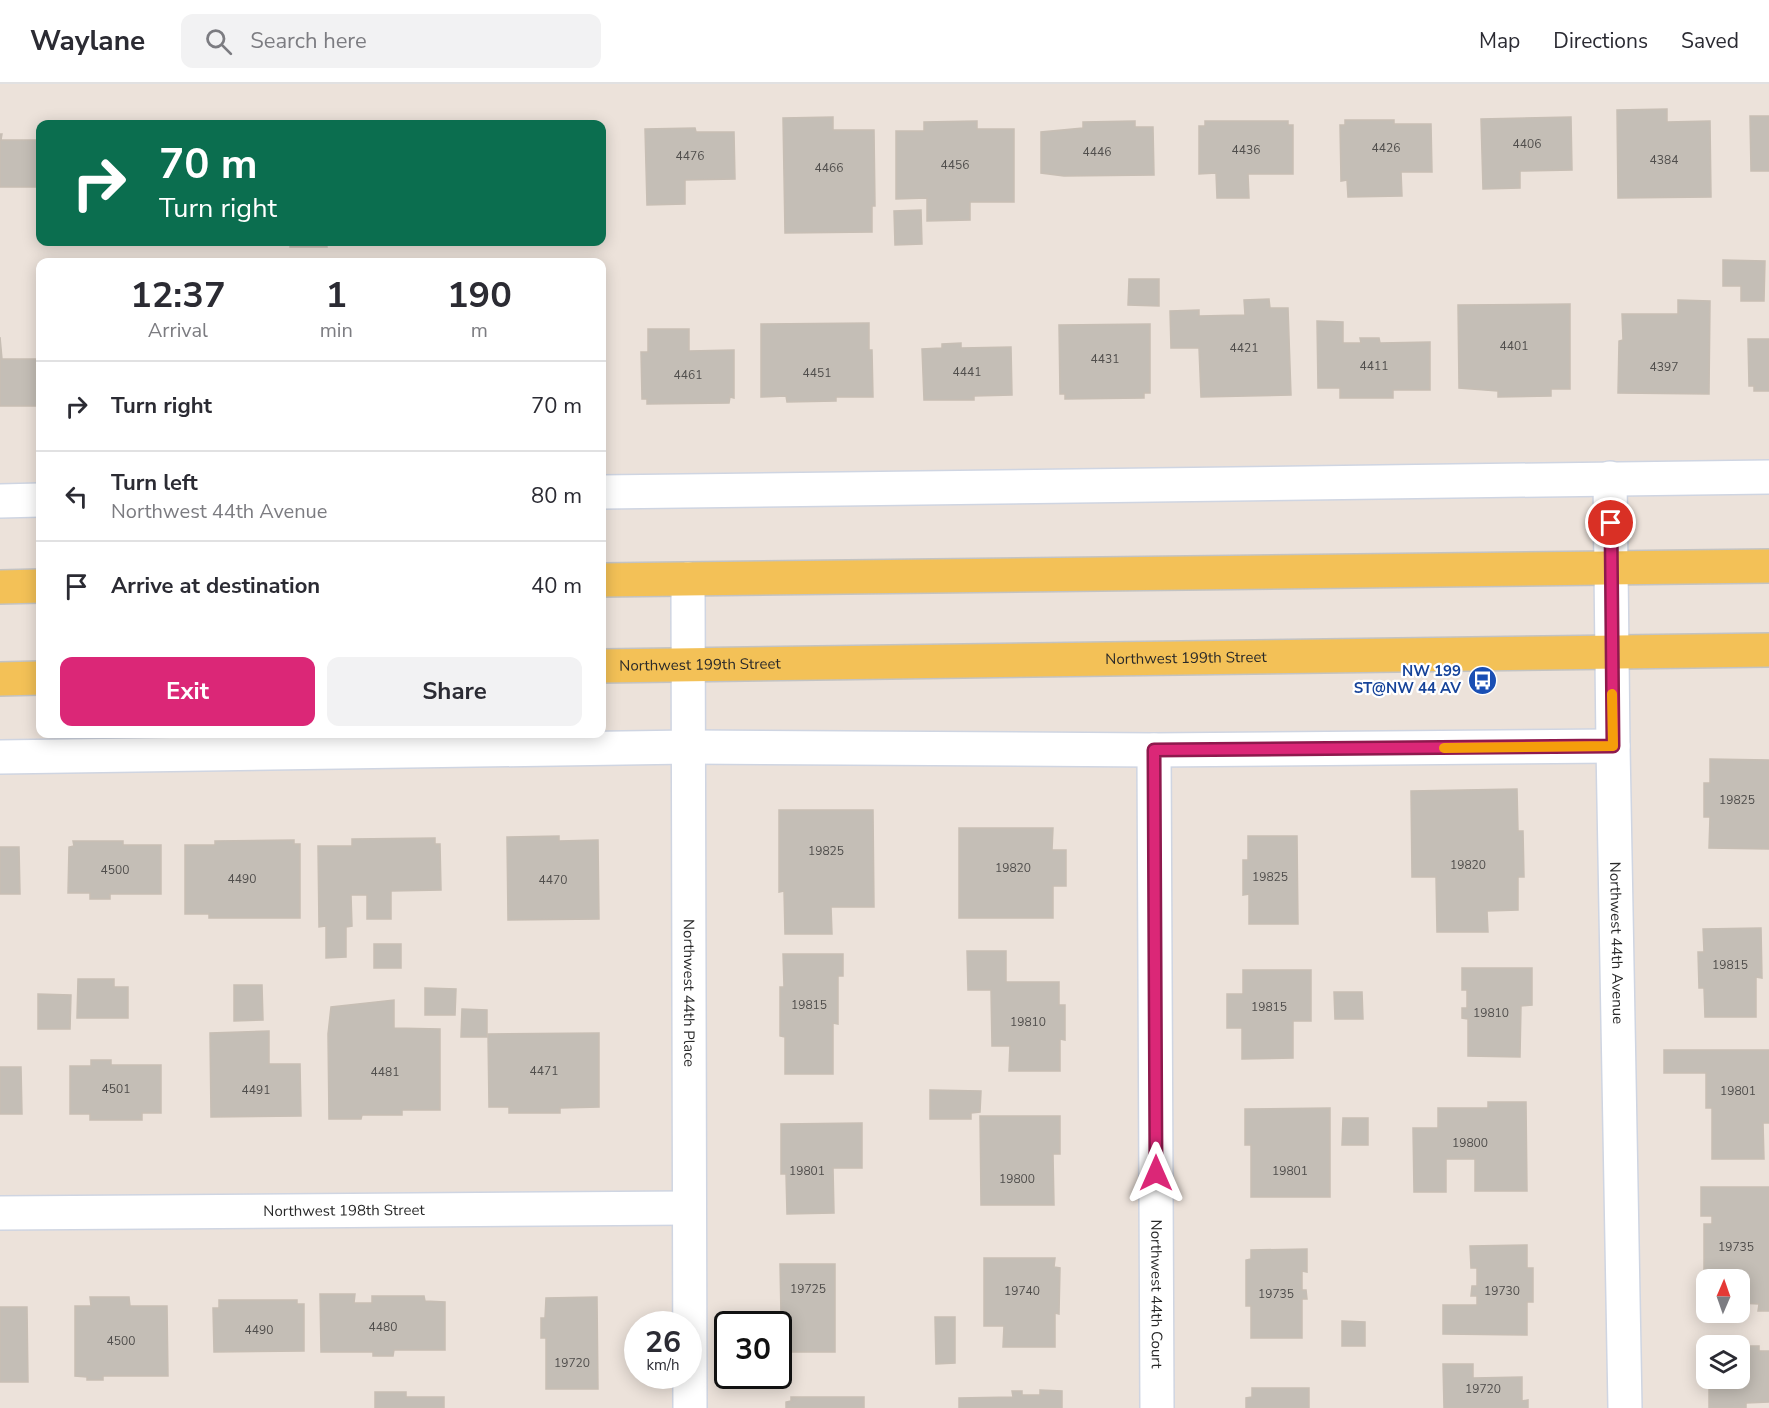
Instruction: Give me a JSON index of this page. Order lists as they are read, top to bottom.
{
  "streets": {
    "main road": ["Northwest 199th Street"],
    "street": [
      "Northwest 44th Avenue",
      "Northwest 44th Place",
      "Northwest 198th Street",
      "Northwest 44th Court"
    ]
  },
  "crossings": [
    ["Northwest 199th Street", "Northwest 44th Avenue"],
    ["Northwest 199th Street", "Northwest 44th Place"],
    ["Northwest 44th Place", "Northwest 198th Street"]
  ],
  "places": {
    "bus stop": ["NW 199 ST@NW 44 AV"]
  },
  "house_numbers": [
    "4406",
    "4426",
    "4436",
    "4446",
    "4476",
    "4384",
    "4456",
    "4466",
    "4401",
    "4421",
    "4431",
    "4411",
    "4397",
    "4441",
    "4451",
    "4461",
    "19825",
    "19825",
    "19820",
    "19820",
    "4500",
    "19825",
    "4490",
    "4470",
    "19815",
    "19815",
    "19815",
    "19810",
    "19810",
    "4471",
    "4481",
    "4501",
    "4491",
    "19801",
    "19800",
    "19801",
    "19801",
    "19800",
    "19735",
    "19725",
    "19740",
    "19730",
    "19735",
    "4480",
    "4490",
    "4500",
    "19720",
    "19720"
  ],
  "north": "top",
  "page": {
    "header": "Waylane",
    "search": "Search here",
    "nav": ["Map", "Directions", "Saved"],
    "turn": ["70 m", "Turn right"],
    "eta": [
      "12:37",
      "Arrival",
      "1",
      "min",
      "190",
      "m"
    ],
    "list": [
      {
        "name": "Turn right",
        "value": "70 m"
      },
      {
        "name": "Turn left",
        "note": "Northwest 44th Avenue",
        "value": "80 m"
      },
      {
        "name": "Arrive at destination",
        "value": "40 m"
      }
    ],
    "buttons": ["Exit", "Share"],
    "speed": "26 km/h",
    "limit": "30"
  }
}
